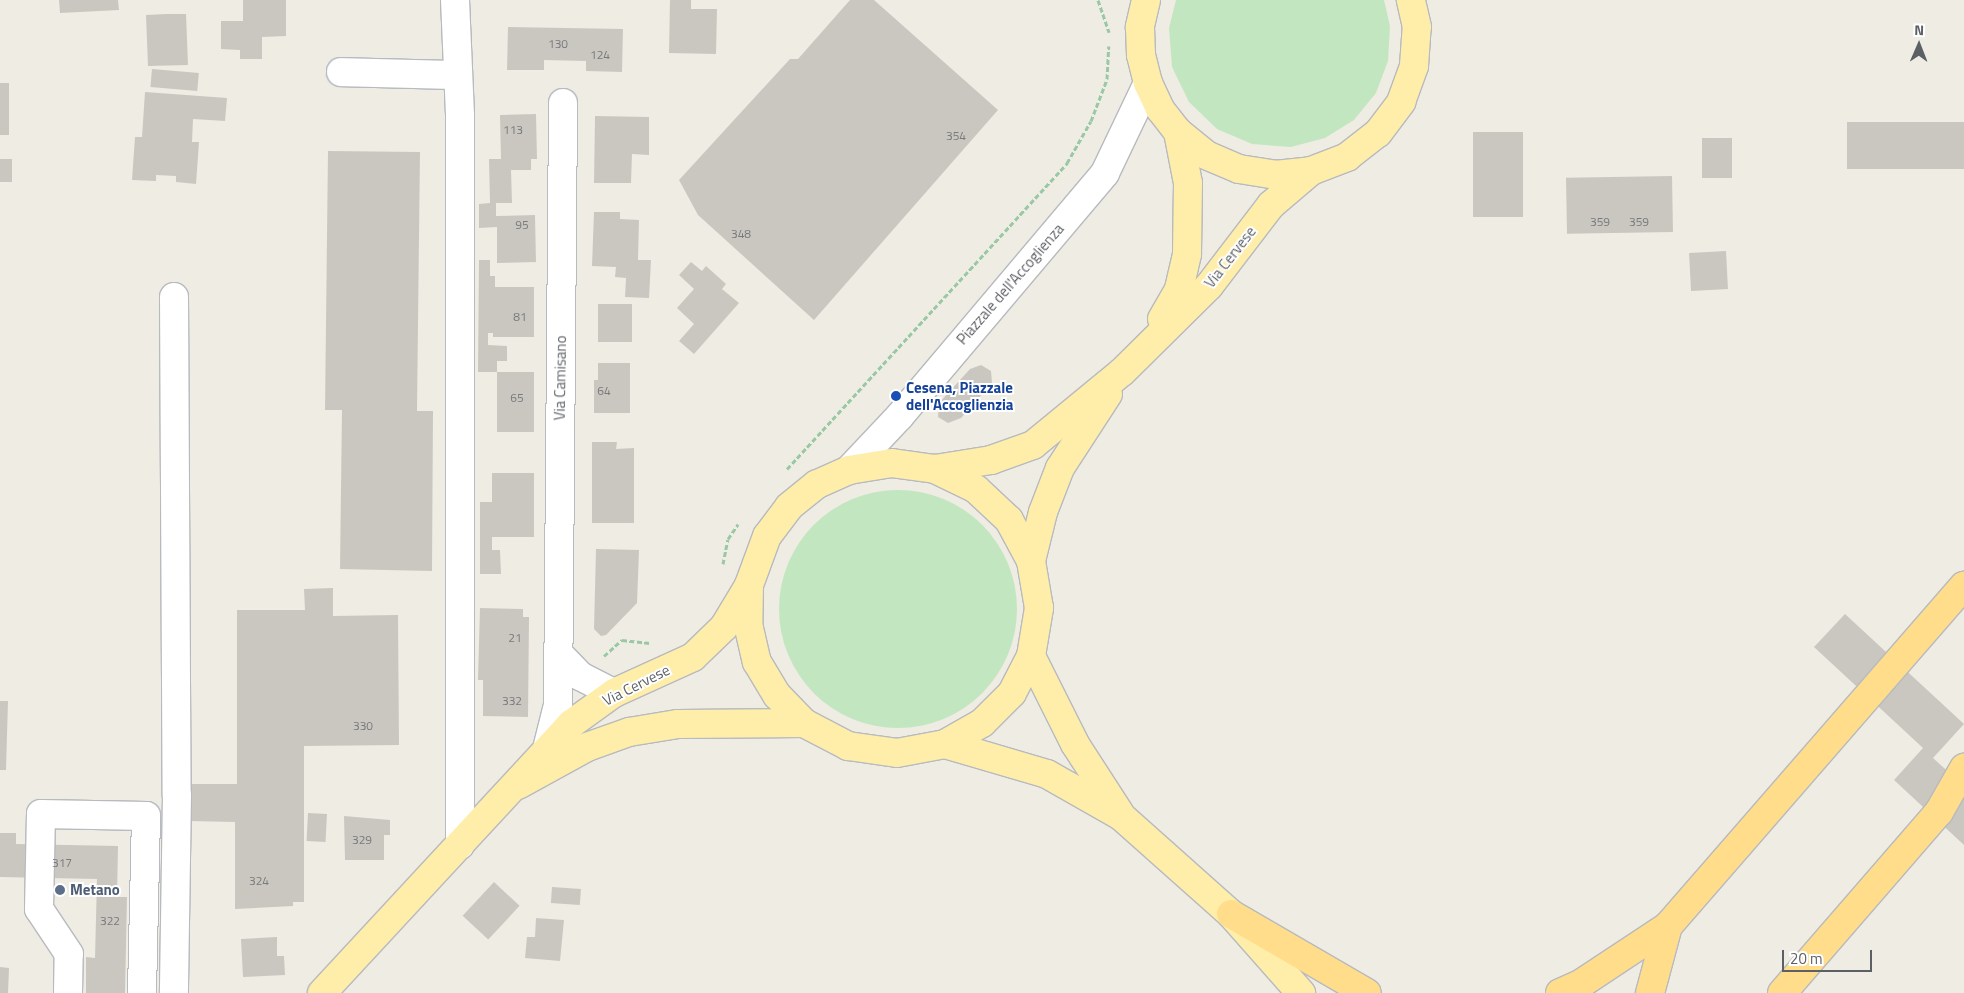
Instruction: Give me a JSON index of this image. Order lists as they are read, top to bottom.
{
  "streets": {
    "main road": ["Via Cervese"],
    "street": ["Piazzale dell'Accoglienza", "Via Camisano"]
  },
  "crossings": [
    ["Via Cervese", "Via Camisano"]
  ],
  "places": ["Cesena, Piazzale dell'Accoglienzia", "Metano"],
  "house_numbers": [
    "130",
    "124",
    "113",
    "354",
    "359",
    "359",
    "95",
    "348",
    "81",
    "64",
    "65",
    "21",
    "332",
    "330",
    "329",
    "317",
    "324",
    "322"
  ],
  "scale_bar": "20 m",
  "north": "top"
}
